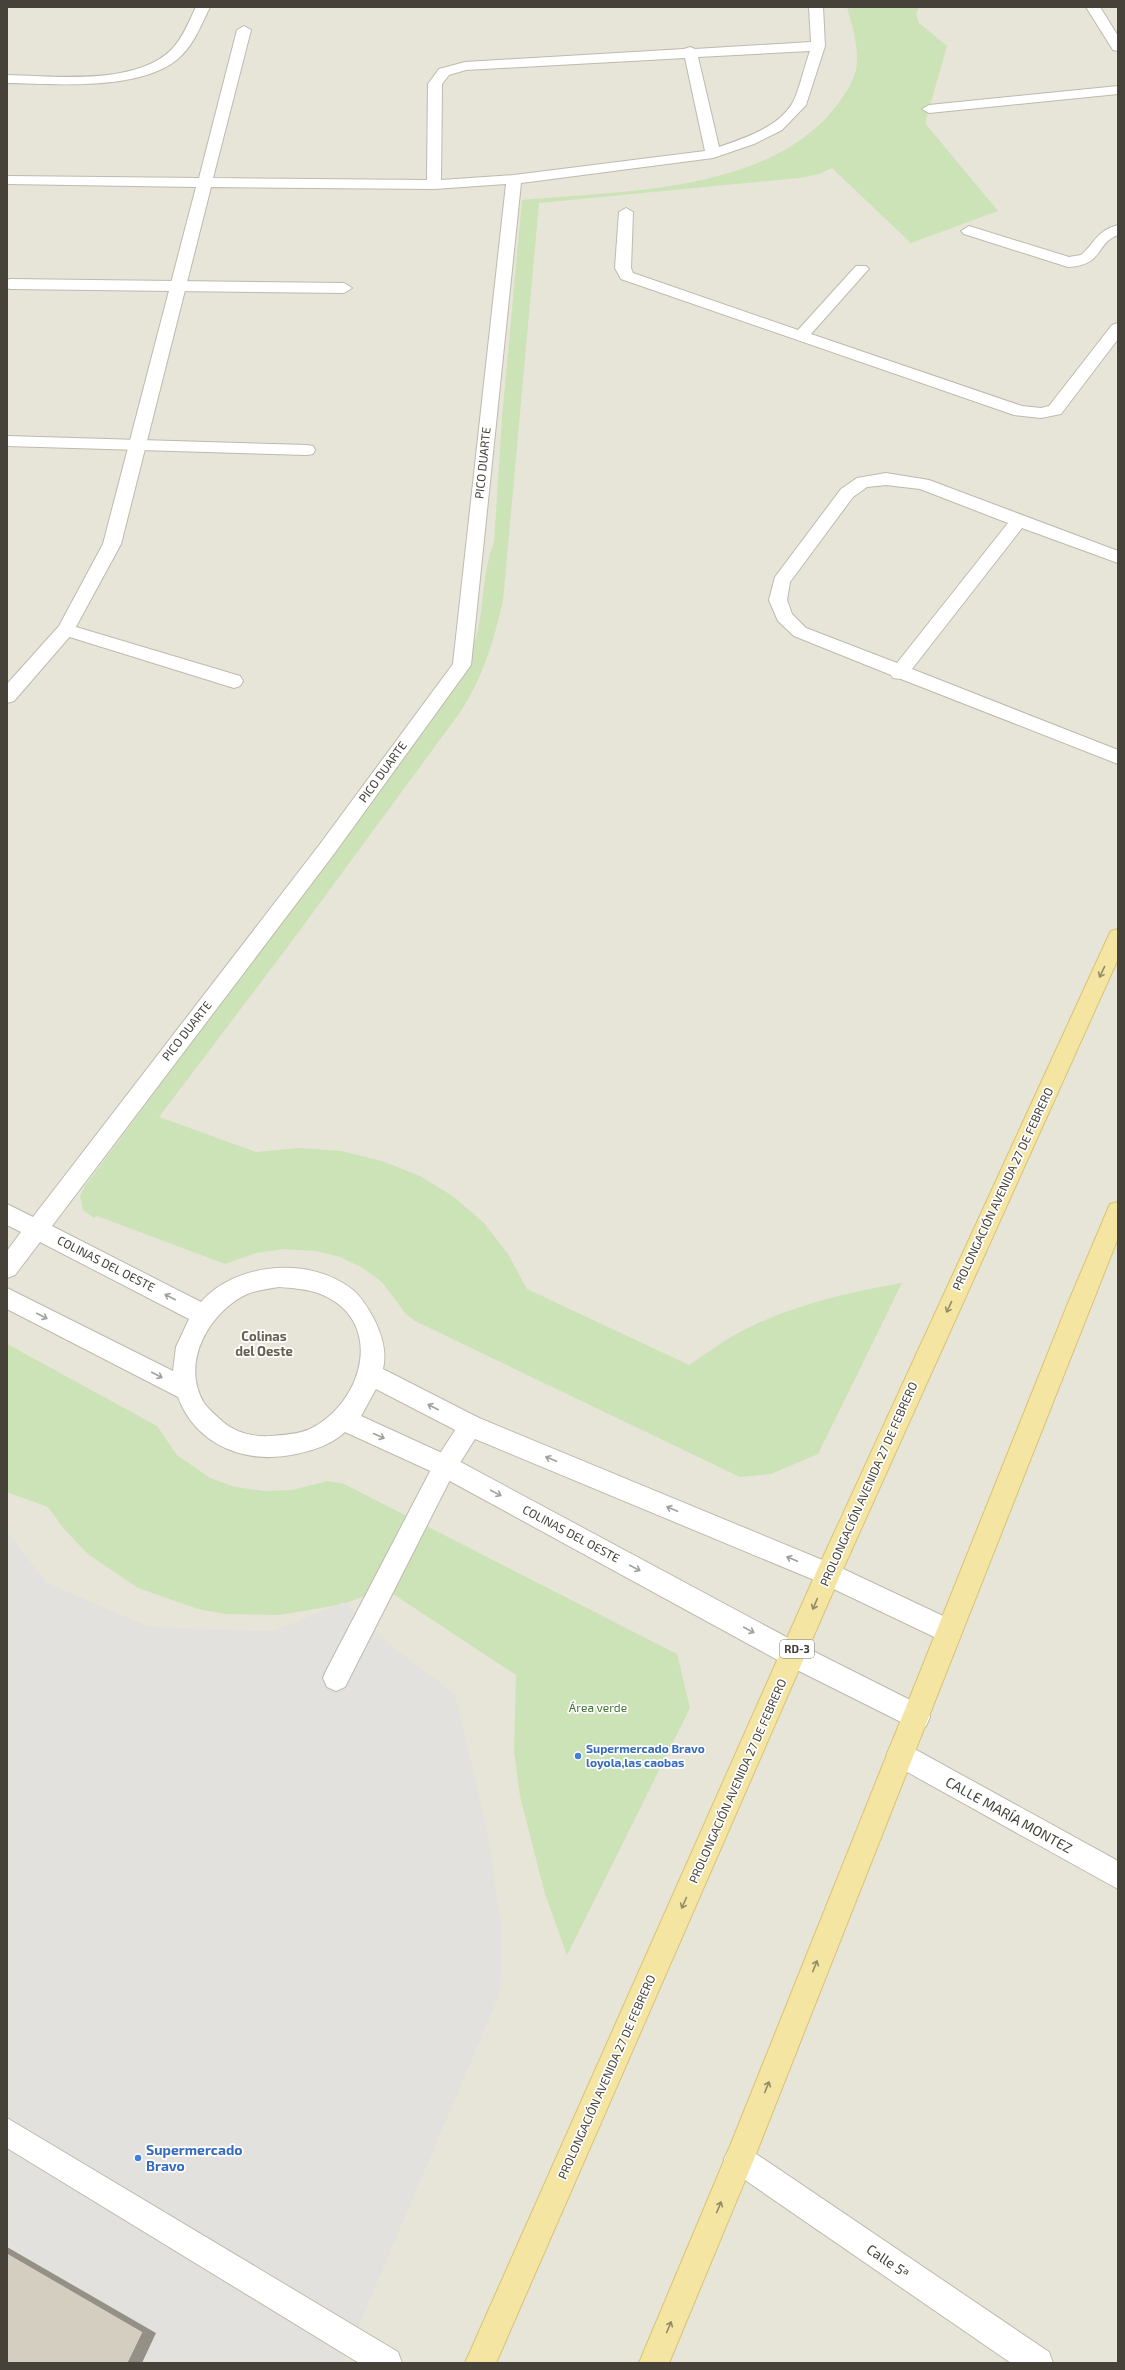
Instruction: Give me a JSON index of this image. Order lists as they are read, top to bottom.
{
  "streets": {
    "main road": ["PROLONGACIÓN AVENIDA 27 DE FEBRERO", "RD-3"],
    "street": [
      "PICO DUARTE",
      "COLINAS DEL OESTE",
      "CALLE MARÍA MONTEZ",
      "Calle 5ª"
    ]
  },
  "crossings": [
    ["PICO DUARTE", "COLINAS DEL OESTE"],
    ["PROLONGACIÓN AVENIDA 27 DE FEBRERO", "COLINAS DEL OESTE"]
  ],
  "districts": ["Colinas del Oeste"],
  "parks": ["Área verde"],
  "places": ["Supermercado Bravo loyola,las caobas", "Supermercado Bravo"]
}
